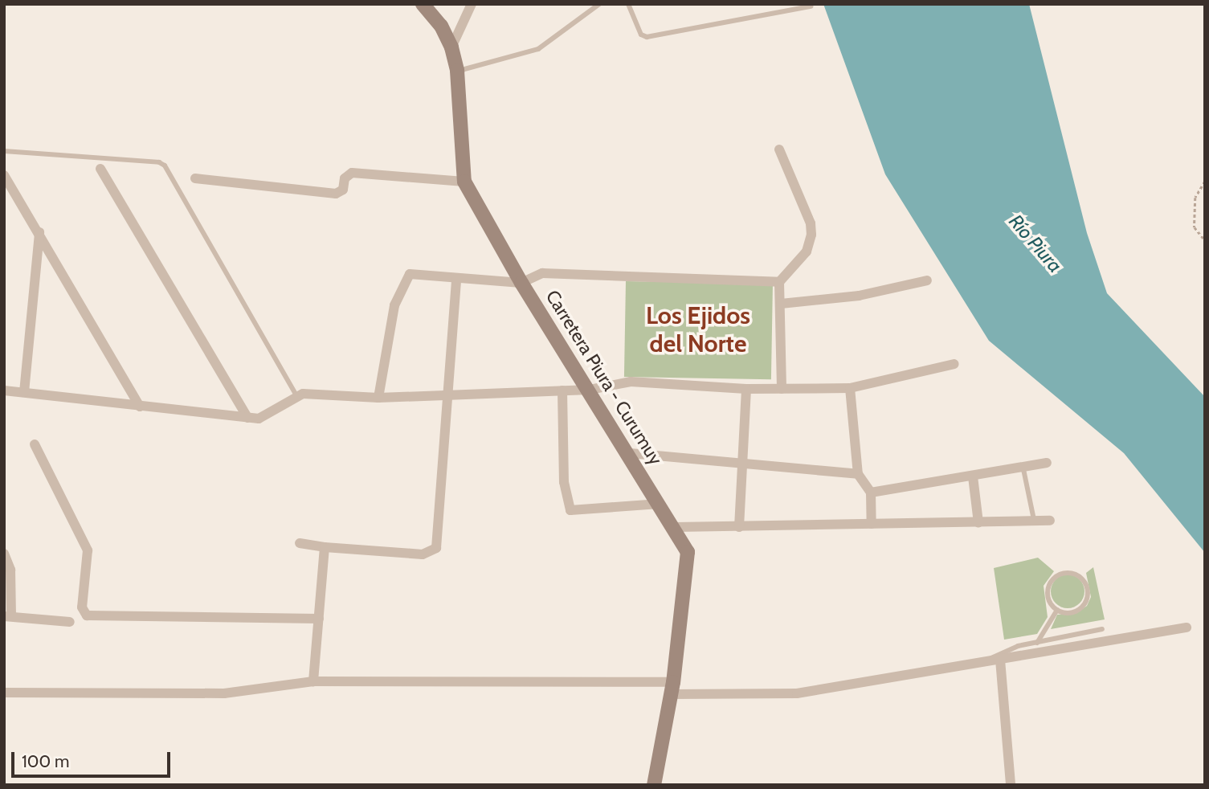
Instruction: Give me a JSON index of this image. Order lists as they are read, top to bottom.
{
  "streets": {
    "main road": ["Carretera Piura - Curumuy"]
  },
  "districts": ["Los Ejidos del Norte"],
  "water": ["Río Piura"],
  "scale_bar": "100 m"
}
